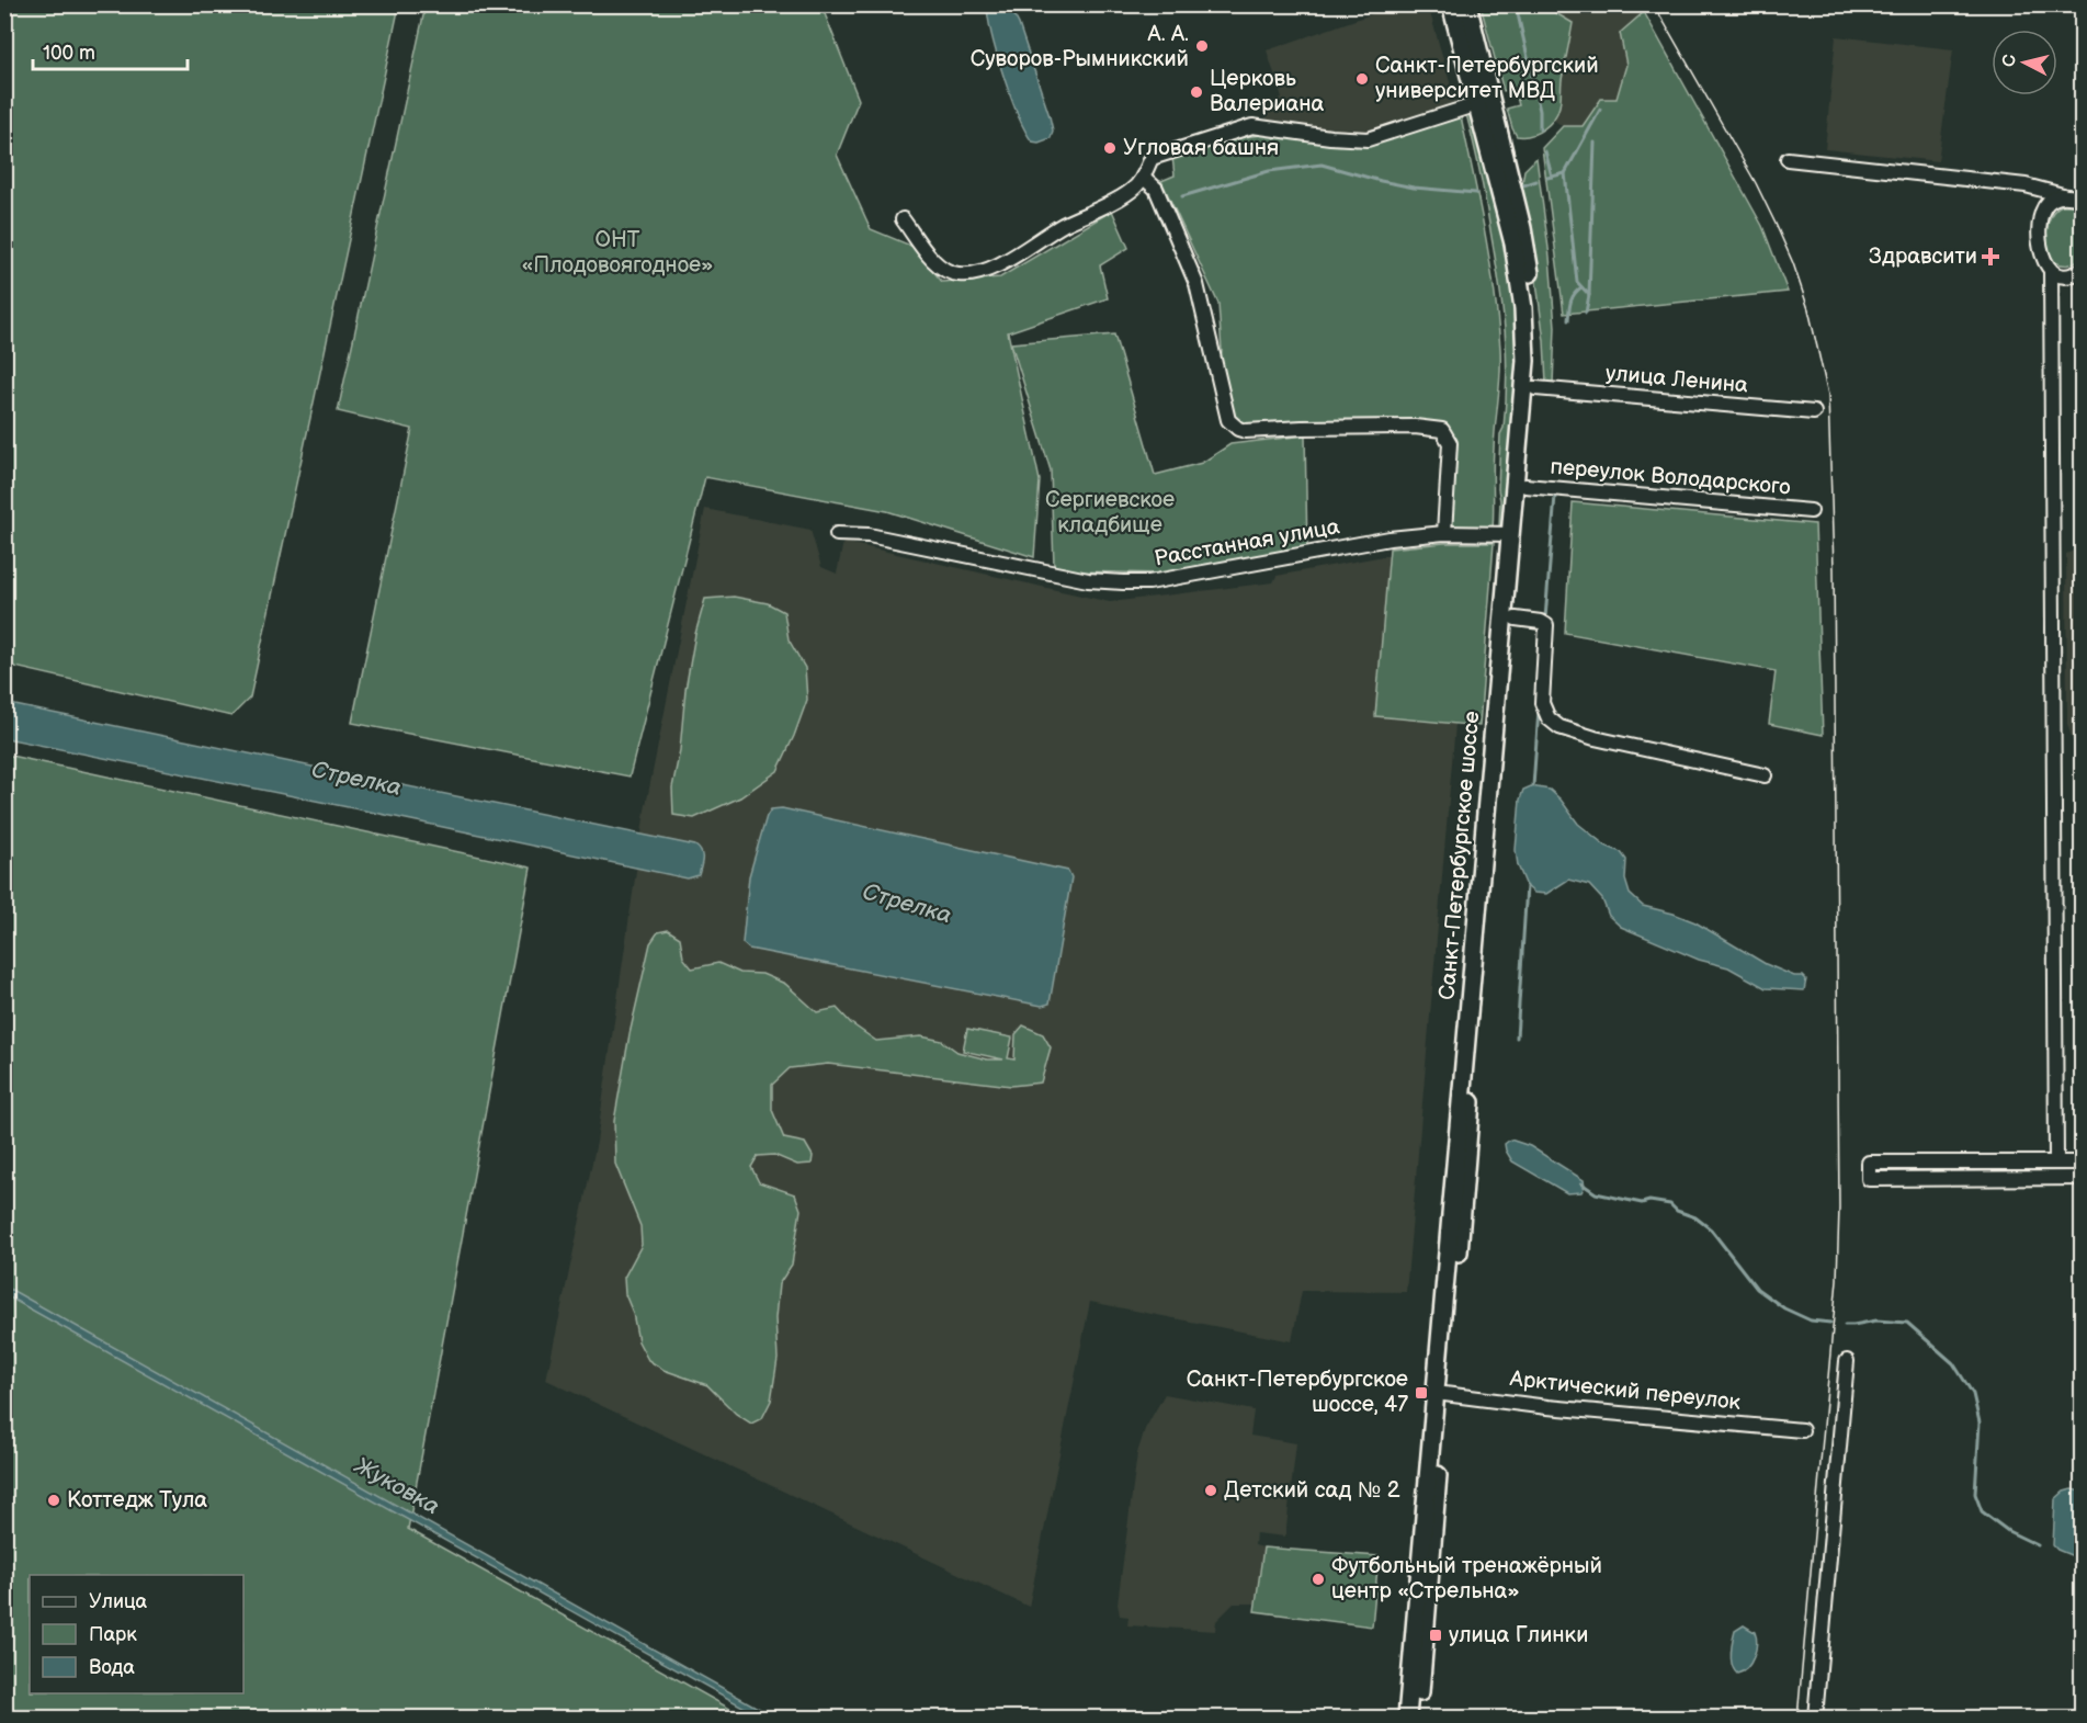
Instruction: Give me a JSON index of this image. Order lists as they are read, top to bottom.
{
  "streets": {
    "main road": ["Санкт-Петербургское шоссе"],
    "street": [
      "улица Ленина",
      "переулок Володарского",
      "Расстанная улица",
      "Арктический переулок"
    ]
  },
  "crossings": [
    ["улица Ленина", "Санкт-Петербургское шоссе"],
    ["переулок Володарского", "Санкт-Петербургское шоссе"],
    ["Расстанная улица", "Санкт-Петербургское шоссе"],
    ["Санкт-Петербургское шоссе", "Арктический переулок"]
  ],
  "water": ["Стрелка", "Жуковка"],
  "parks": ["ОНТ «Плодовоягодное»", "Сергиевское кладбище"],
  "places": {
    "other": [
      "А. А. Суворов-Рымникский",
      "Санкт-Петербургский университет МВД",
      "Церковь Валериана",
      "Угловая башня",
      "Детский сад № 2",
      "Коттедж Тула",
      "Футбольный тренажёрный центр «Стрельна»"
    ],
    "health": ["Здравсити"],
    "transit": ["Санкт-Петербургское шоссе, 47", "улица Глинки"]
  },
  "legend": ["Улица", "Парк", "Вода"],
  "scale_bar": "100 m",
  "north": "left"
}
